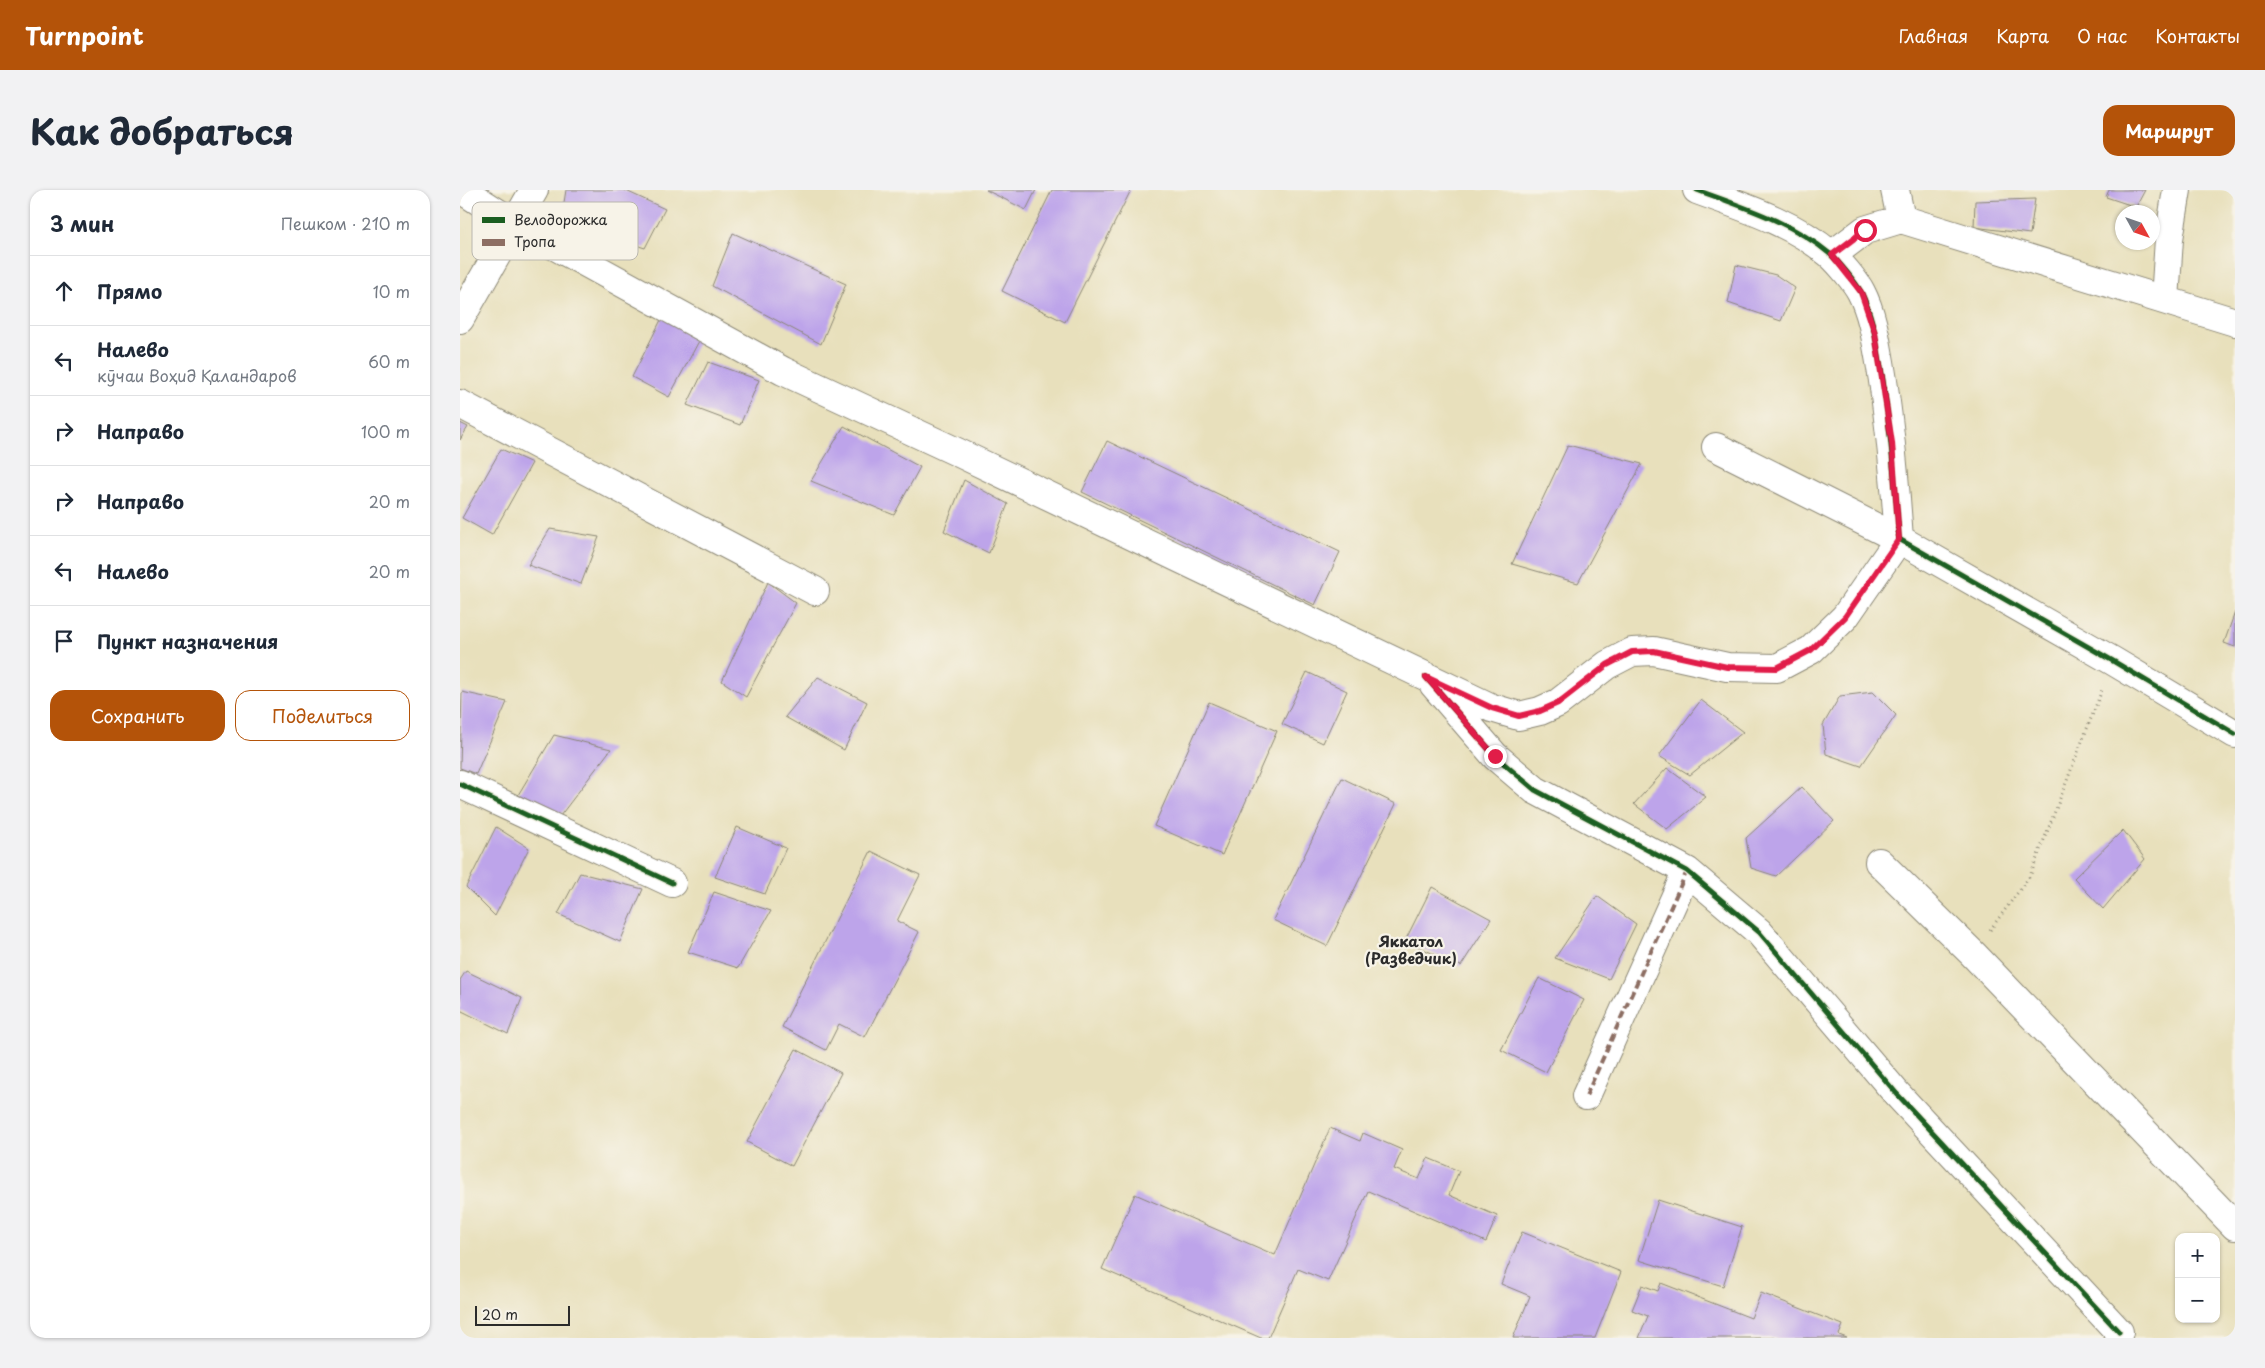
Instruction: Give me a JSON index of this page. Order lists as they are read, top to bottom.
{
  "districts": ["Яккатол (Разведчик)"],
  "legend": ["Велодорожка", "Тропа"],
  "scale_bar": "20 m",
  "north": "bottom right",
  "page": {
    "header": "Turnpoint",
    "nav": [
      "Главная",
      "Карта",
      "О нас",
      "Контакты"
    ],
    "title": "Как добраться",
    "buttons": [
      "Маршрут",
      ["Сохранить", "Поделиться"]
    ],
    "heading": ["3 мин", "Пешком · 210 m"],
    "list": [
      ["Прямо", "10 m"],
      ["Налево", "кӯчаи Воҳид Қаландаров", "60 m"],
      ["Направо", "100 m"],
      ["Направо", "20 m"],
      ["Налево", "20 m"],
      "Пункт назначения"
    ],
    "map_buttons": ["+", "−"],
    "scale": "20 m"
  }
}
